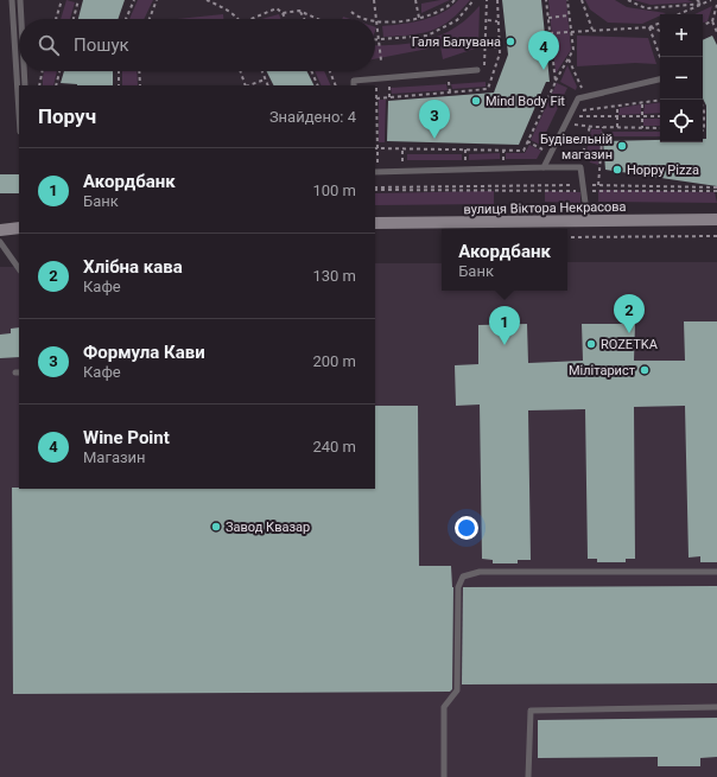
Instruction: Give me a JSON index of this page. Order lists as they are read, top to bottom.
{
  "streets": {
    "main road": ["вулиця Віктора Некрасова"]
  },
  "places": [
    "Галя Балувана",
    "Mind Body Fit",
    "Будівельній магазин",
    "Hoppy Pizza",
    "ROZETKA",
    "Мілітарист",
    "Завод Квазар"
  ],
  "page": {
    "map_buttons": ["+", "−"],
    "search": "Пошук",
    "pins": [
      "4",
      "3",
      "2",
      "1"
    ],
    "heading": ["Поруч", "Знайдено: 4"],
    "list": [
      {
        "mark": "1",
        "name": "Акордбанк",
        "note": "Банк",
        "value": "100 m"
      },
      {
        "mark": "2",
        "name": "Хлібна кава",
        "note": "Кафе",
        "value": "130 m"
      },
      {
        "mark": "3",
        "name": "Формула Кави",
        "note": "Кафе",
        "value": "200 m"
      },
      {
        "mark": "4",
        "name": "Wine Point",
        "note": "Магазин",
        "value": "240 m"
      }
    ],
    "popup": ["Акордбанк", "Банк"]
  }
}
